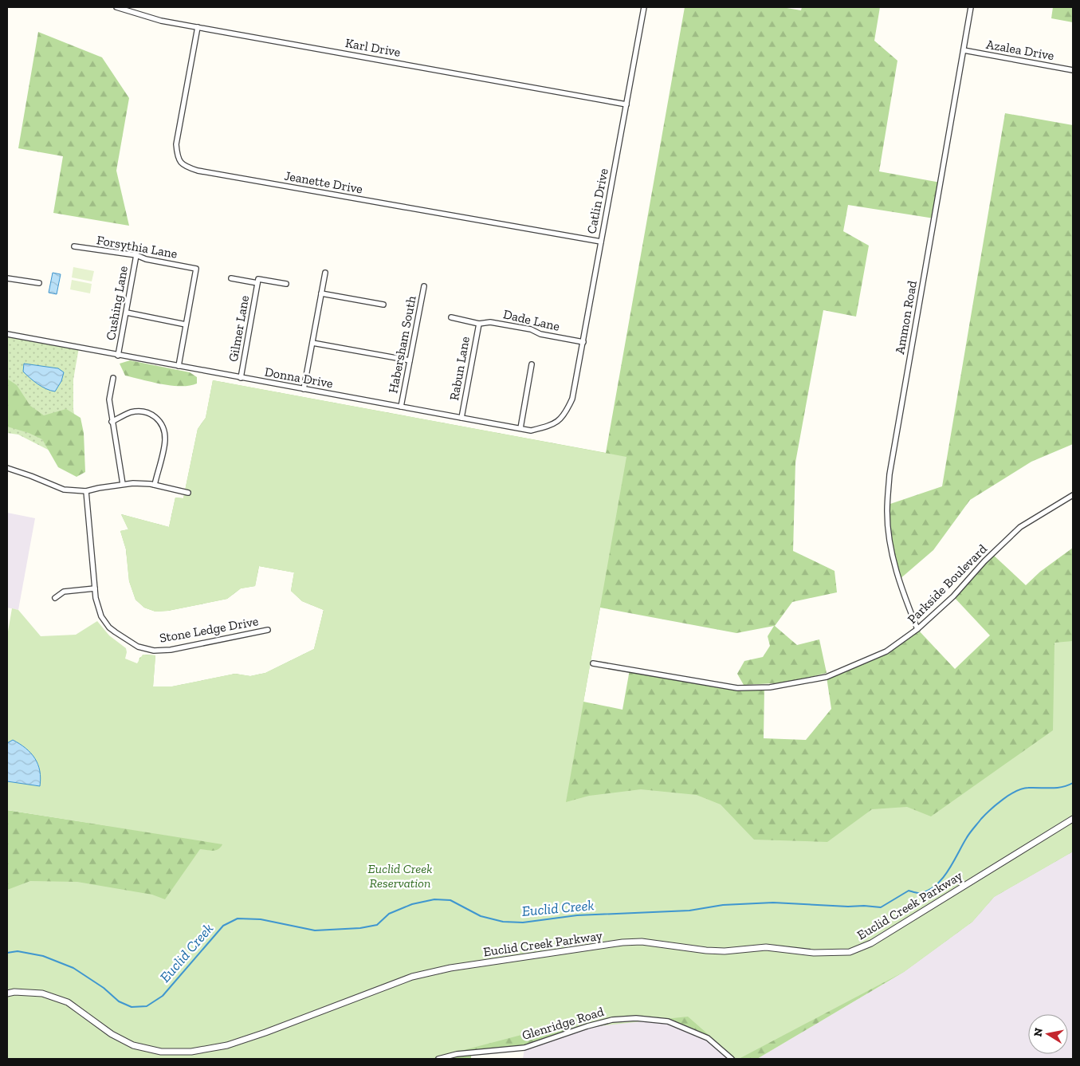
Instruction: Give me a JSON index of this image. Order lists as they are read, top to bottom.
{
  "streets": {
    "street": [
      "Karl Drive",
      "Azalea Drive",
      "Jeanette Drive",
      "Catlin Drive",
      "Forsythia Lane",
      "Cushing Lane",
      "Ammon Road",
      "Dade Lane",
      "Gilmer Lane",
      "Habersham South",
      "Rabun Lane",
      "Donna Drive",
      "Parkside Boulevard",
      "Stone Ledge Drive",
      "Euclid Creek Parkway",
      "Glenridge Road"
    ]
  },
  "crossings": [
    ["Karl Drive", "Jeanette Drive"],
    ["Karl Drive", "Catlin Drive"],
    ["Azalea Drive", "Ammon Road"],
    ["Jeanette Drive", "Catlin Drive"],
    ["Catlin Drive", "Dade Lane"],
    ["Catlin Drive", "Donna Drive"],
    ["Forsythia Lane", "Cushing Lane"],
    ["Cushing Lane", "Donna Drive"],
    ["Ammon Road", "Parkside Boulevard"],
    ["Dade Lane", "Rabun Lane"],
    ["Gilmer Lane", "Donna Drive"],
    ["Habersham South", "Donna Drive"],
    ["Rabun Lane", "Donna Drive"]
  ],
  "water": ["Euclid Creek"],
  "parks": ["Euclid Creek Reservation"],
  "north": "left"
}
